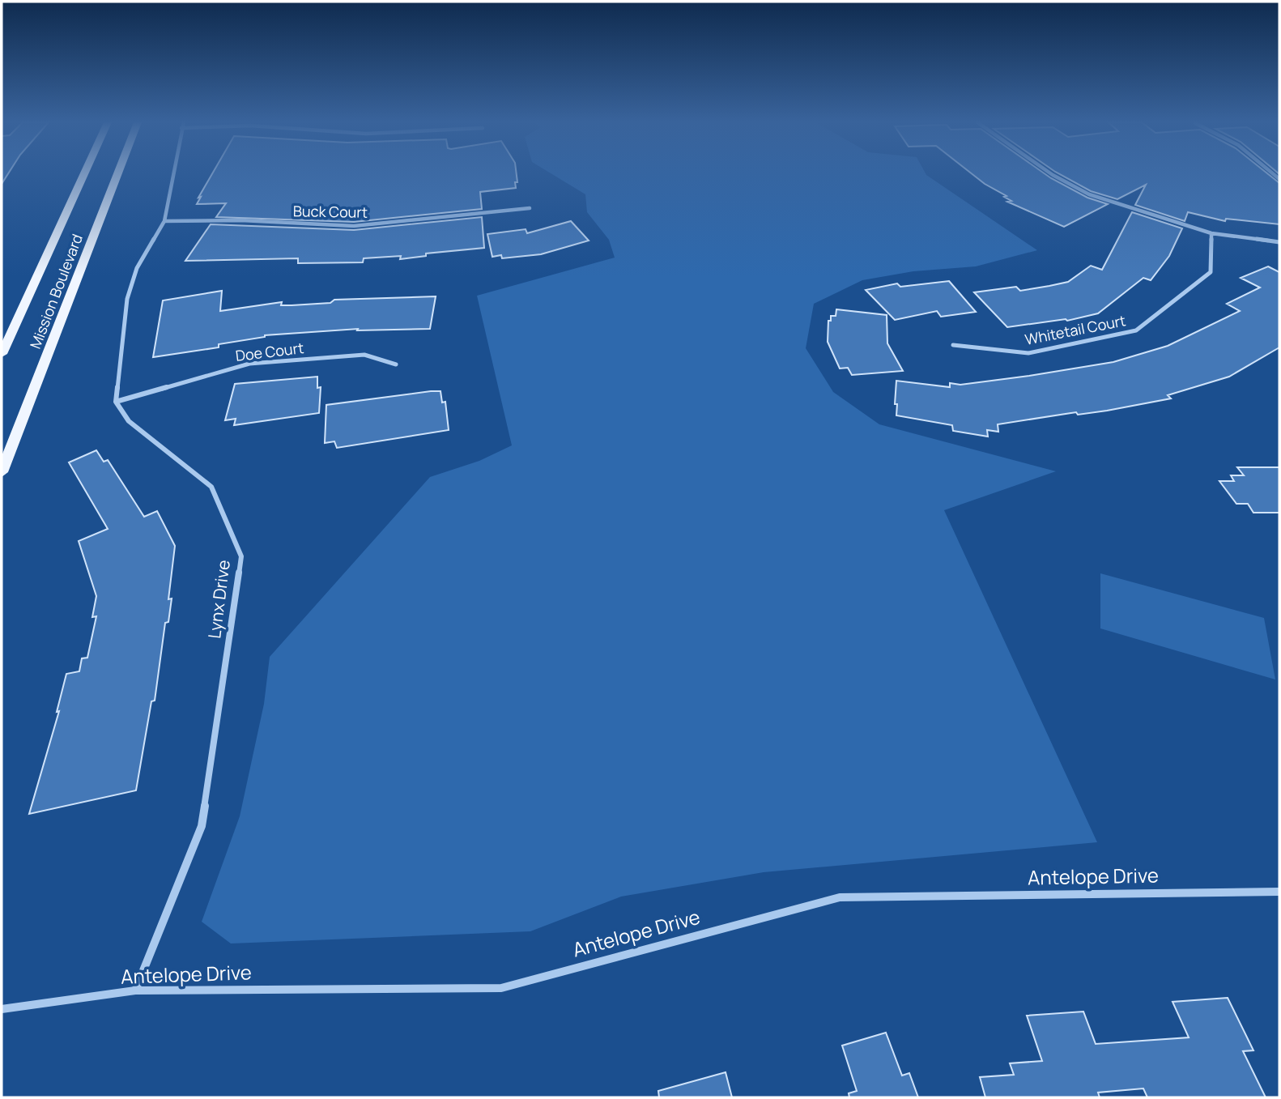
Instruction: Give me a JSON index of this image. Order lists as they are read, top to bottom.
{
  "streets": {
    "main road": ["Mission Boulevard"],
    "street": [
      "Buck Court",
      "Whitetail Court",
      "Doe Court",
      "Lynx Drive",
      "Antelope Drive"
    ]
  },
  "crossings": [
    ["Doe Court", "Lynx Drive"],
    ["Lynx Drive", "Antelope Drive"]
  ]
}
